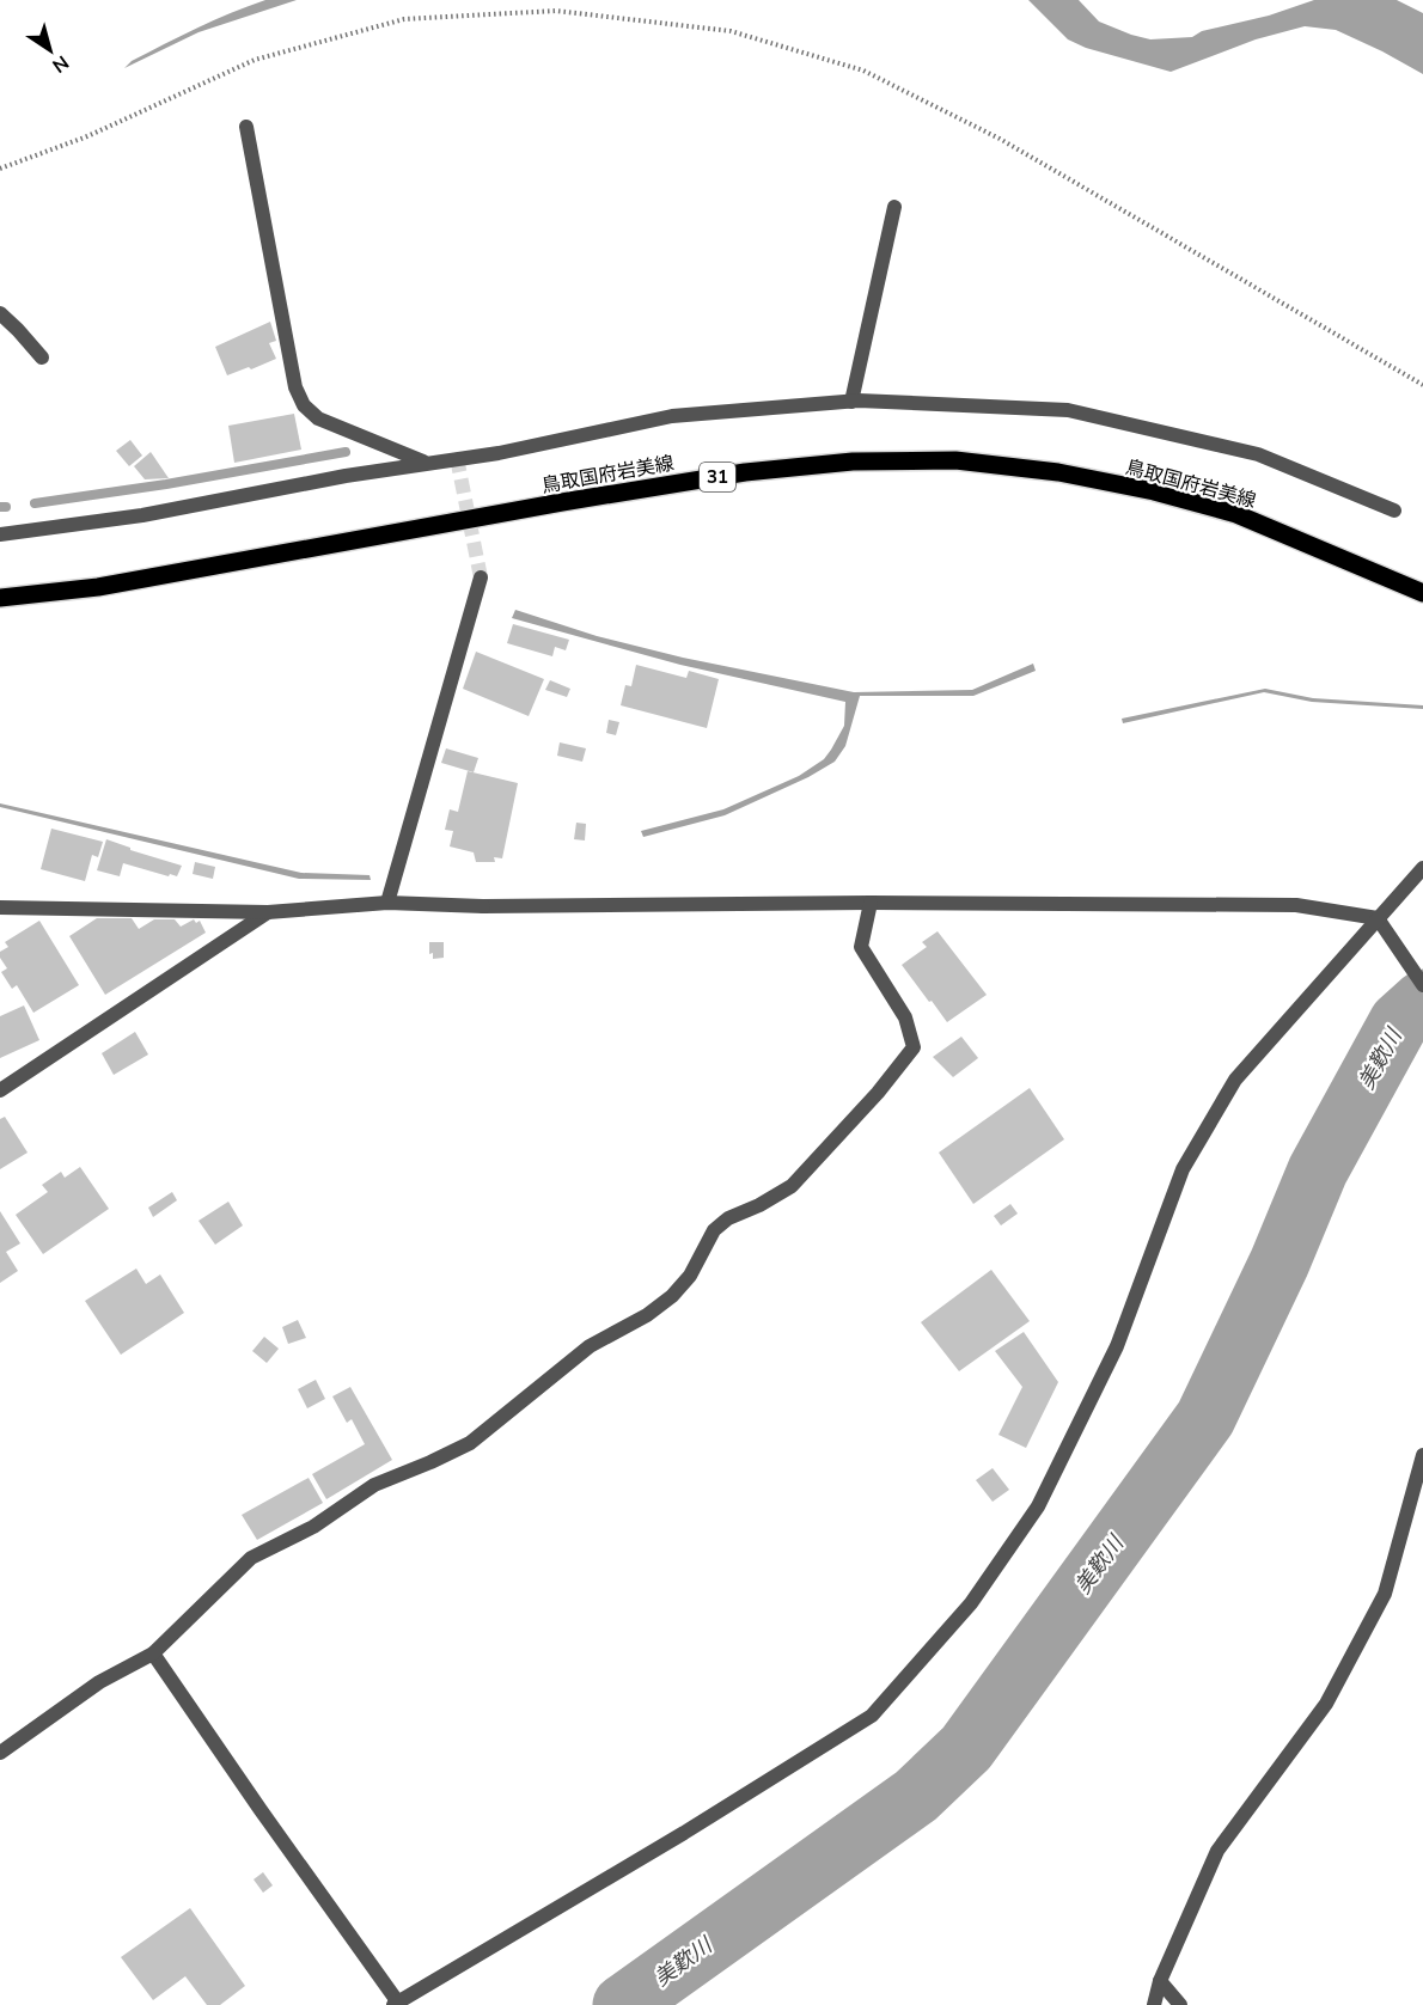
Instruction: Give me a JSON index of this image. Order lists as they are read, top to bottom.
{
  "streets": {
    "main road": ["鳥取国府岩美線", "31"]
  },
  "water": ["美歎川"],
  "north": "bottom right"
}
